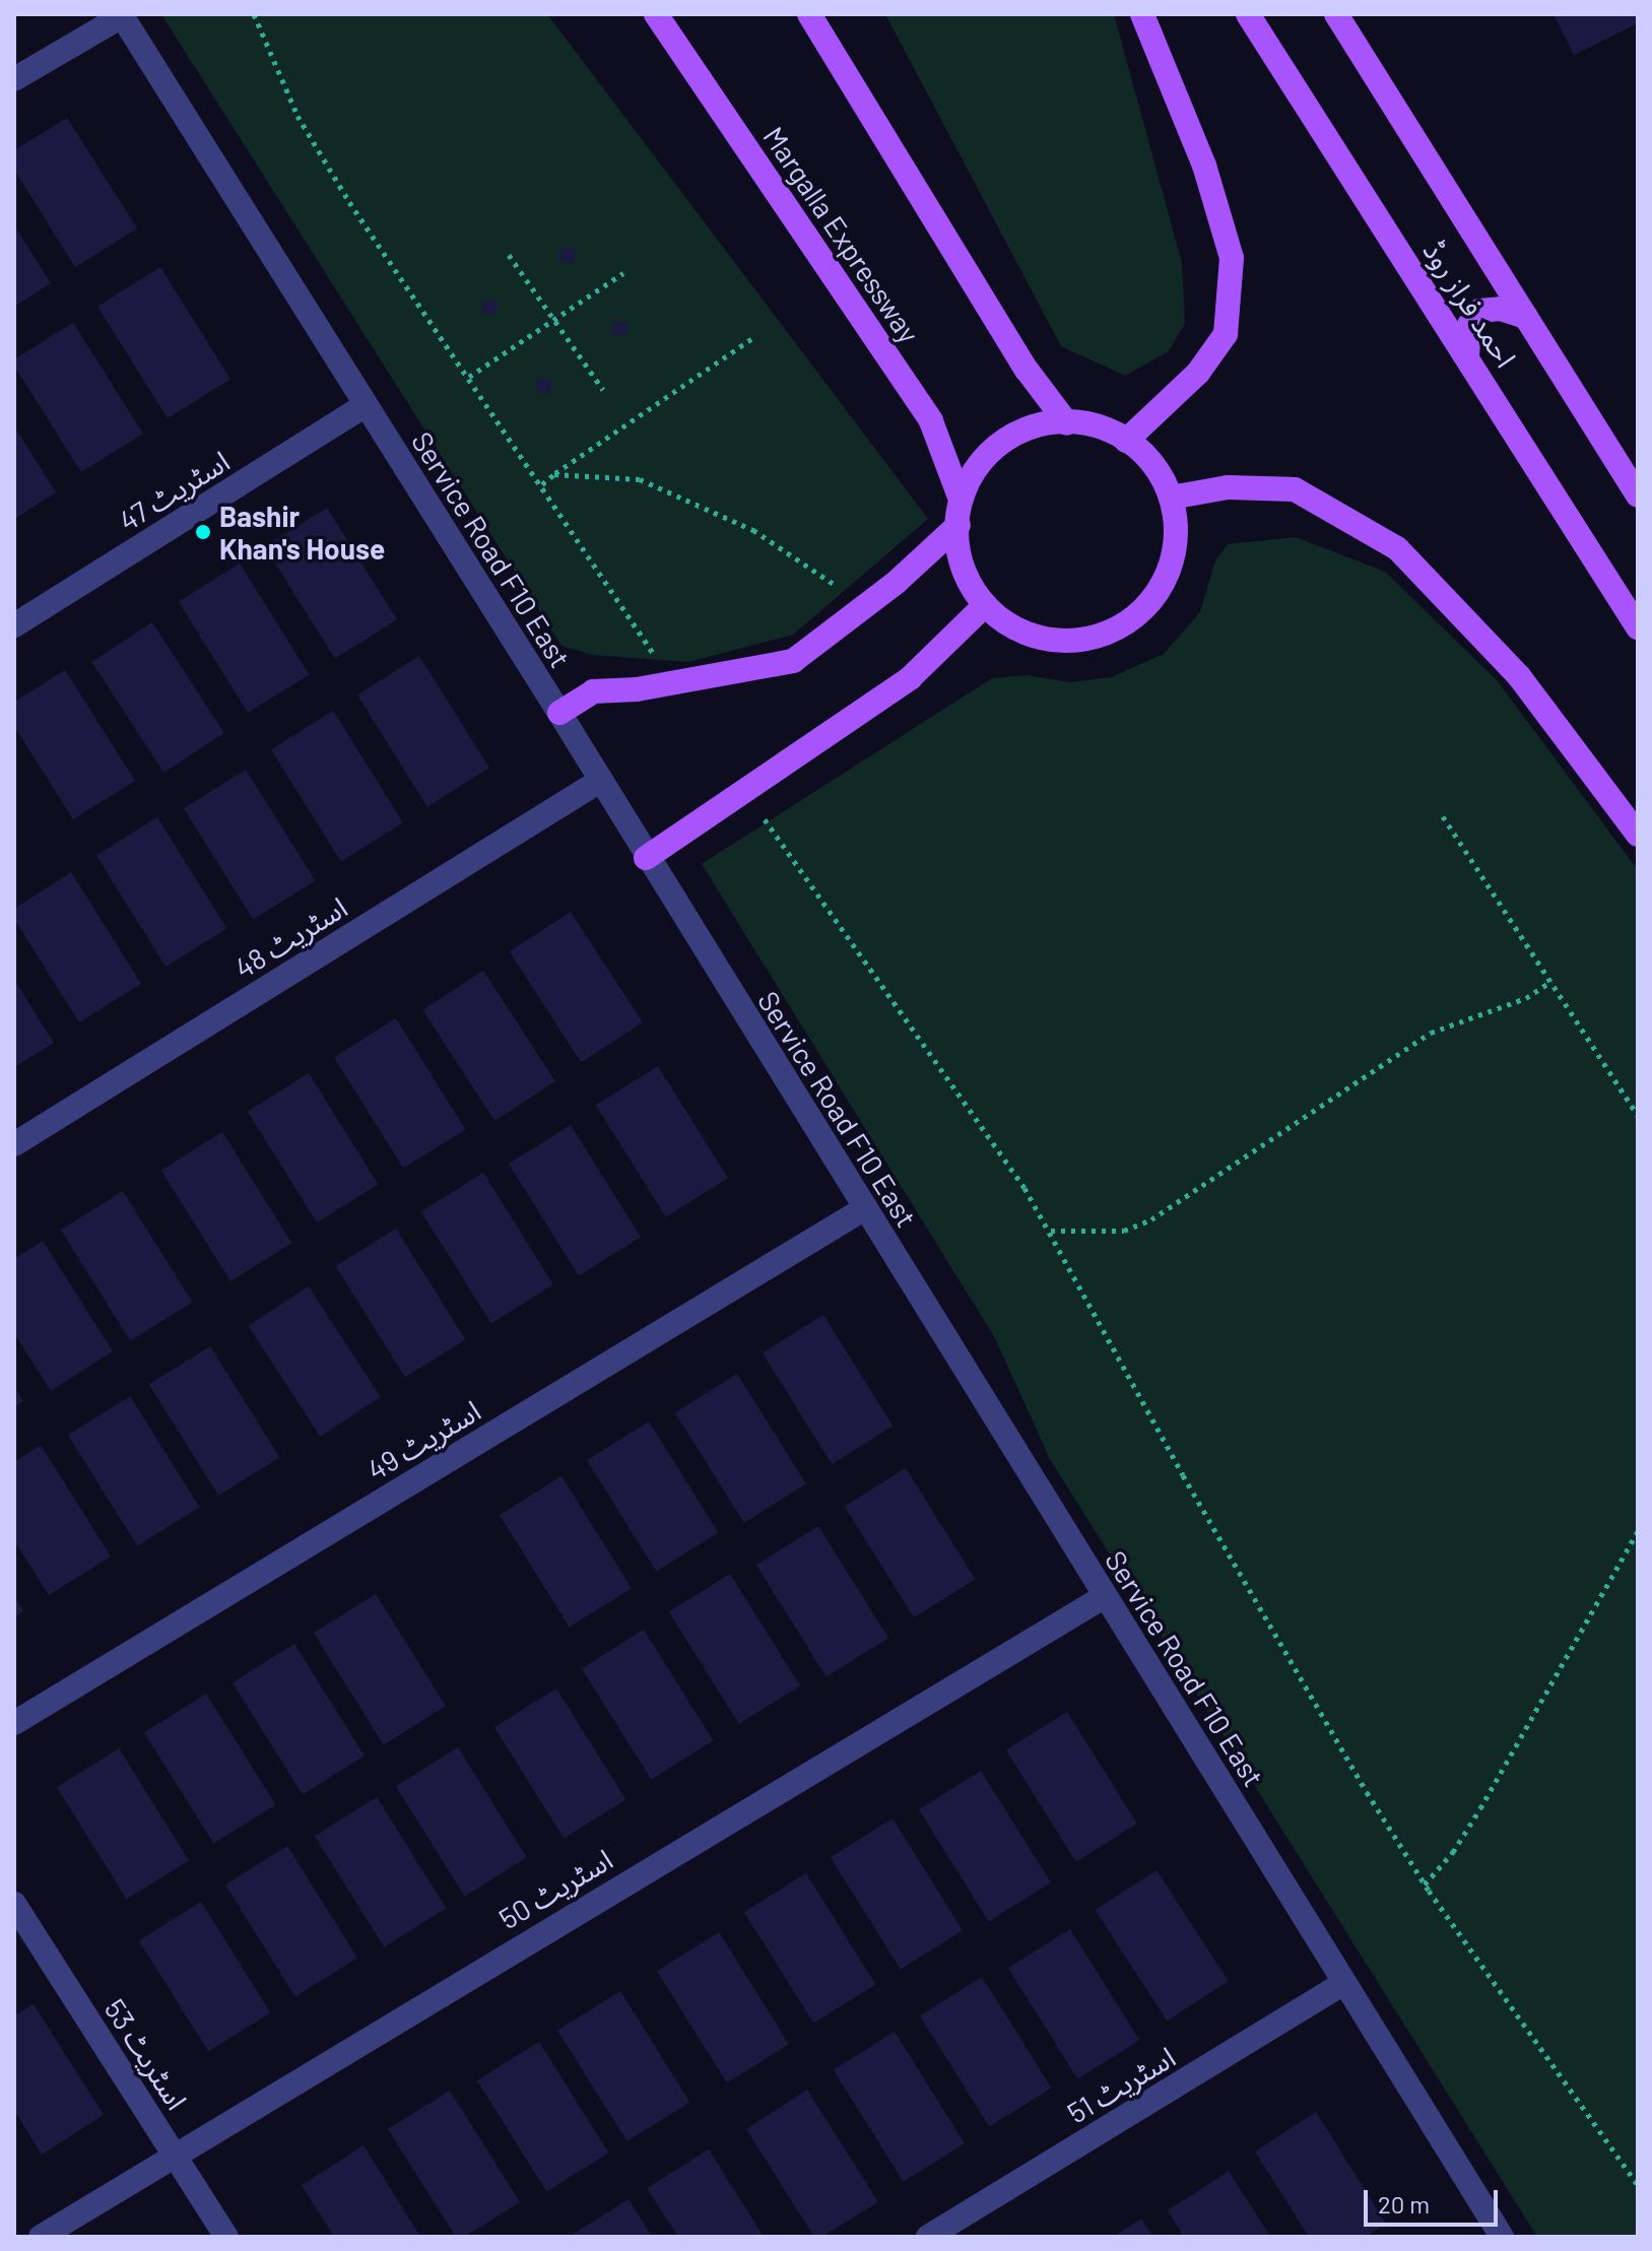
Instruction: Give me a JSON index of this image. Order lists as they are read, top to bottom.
{
  "streets": {
    "main road": ["Margalla Expressway", "احمد فراز روڈ"],
    "street": [
      "اسٹریٹ 47",
      "Service Road F10 East",
      "اسٹریٹ 48",
      "اسٹریٹ 49",
      "اسٹریٹ 50",
      "اسٹریٹ 53",
      "اسٹریٹ 51"
    ]
  },
  "crossings": [
    ["اسٹریٹ 47", "Service Road F10 East"],
    ["Service Road F10 East", "اسٹریٹ 48"],
    ["Service Road F10 East", "اسٹریٹ 49"],
    ["Service Road F10 East", "اسٹریٹ 50"],
    ["Service Road F10 East", "اسٹریٹ 51"],
    ["اسٹریٹ 50", "اسٹریٹ 53"]
  ],
  "places": ["Bashir Khan's House"],
  "scale_bar": "20 m"
}
